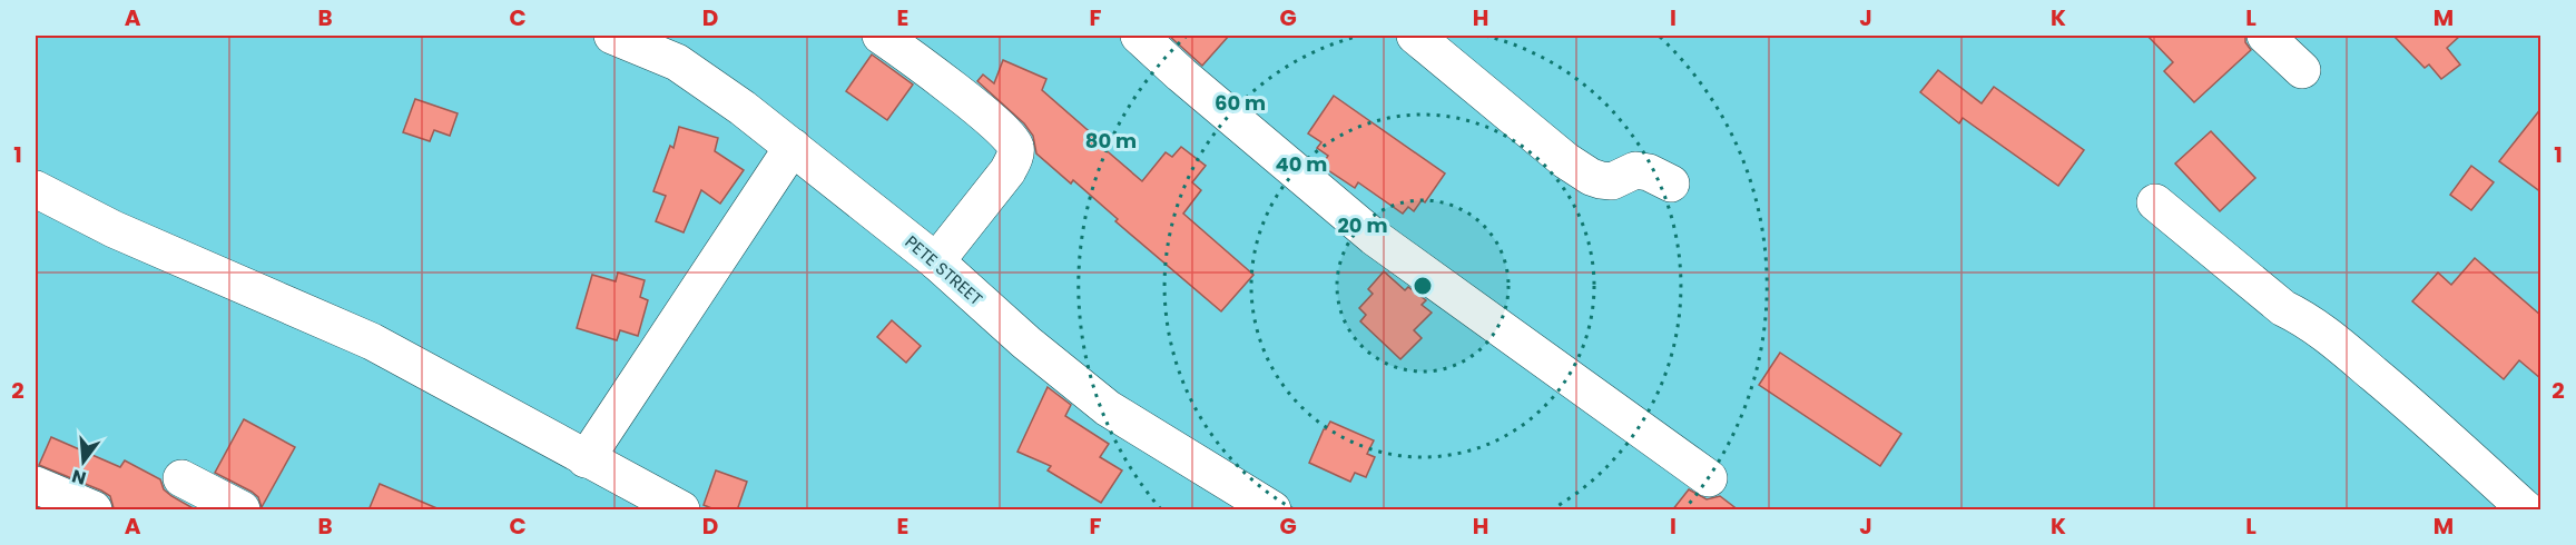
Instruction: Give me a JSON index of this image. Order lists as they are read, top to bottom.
{
  "streets": {
    "street": ["PETE STREET"]
  },
  "north": "bottom",
  "grid": {
    "columns": [
      "A",
      "B",
      "C",
      "D",
      "E",
      "F",
      "G",
      "H",
      "I",
      "J",
      "K",
      "L",
      "M"
    ],
    "rows": ["1", "2"]
  },
  "rings": [
    "60 m",
    "80 m",
    "40 m",
    "20 m"
  ]
}
